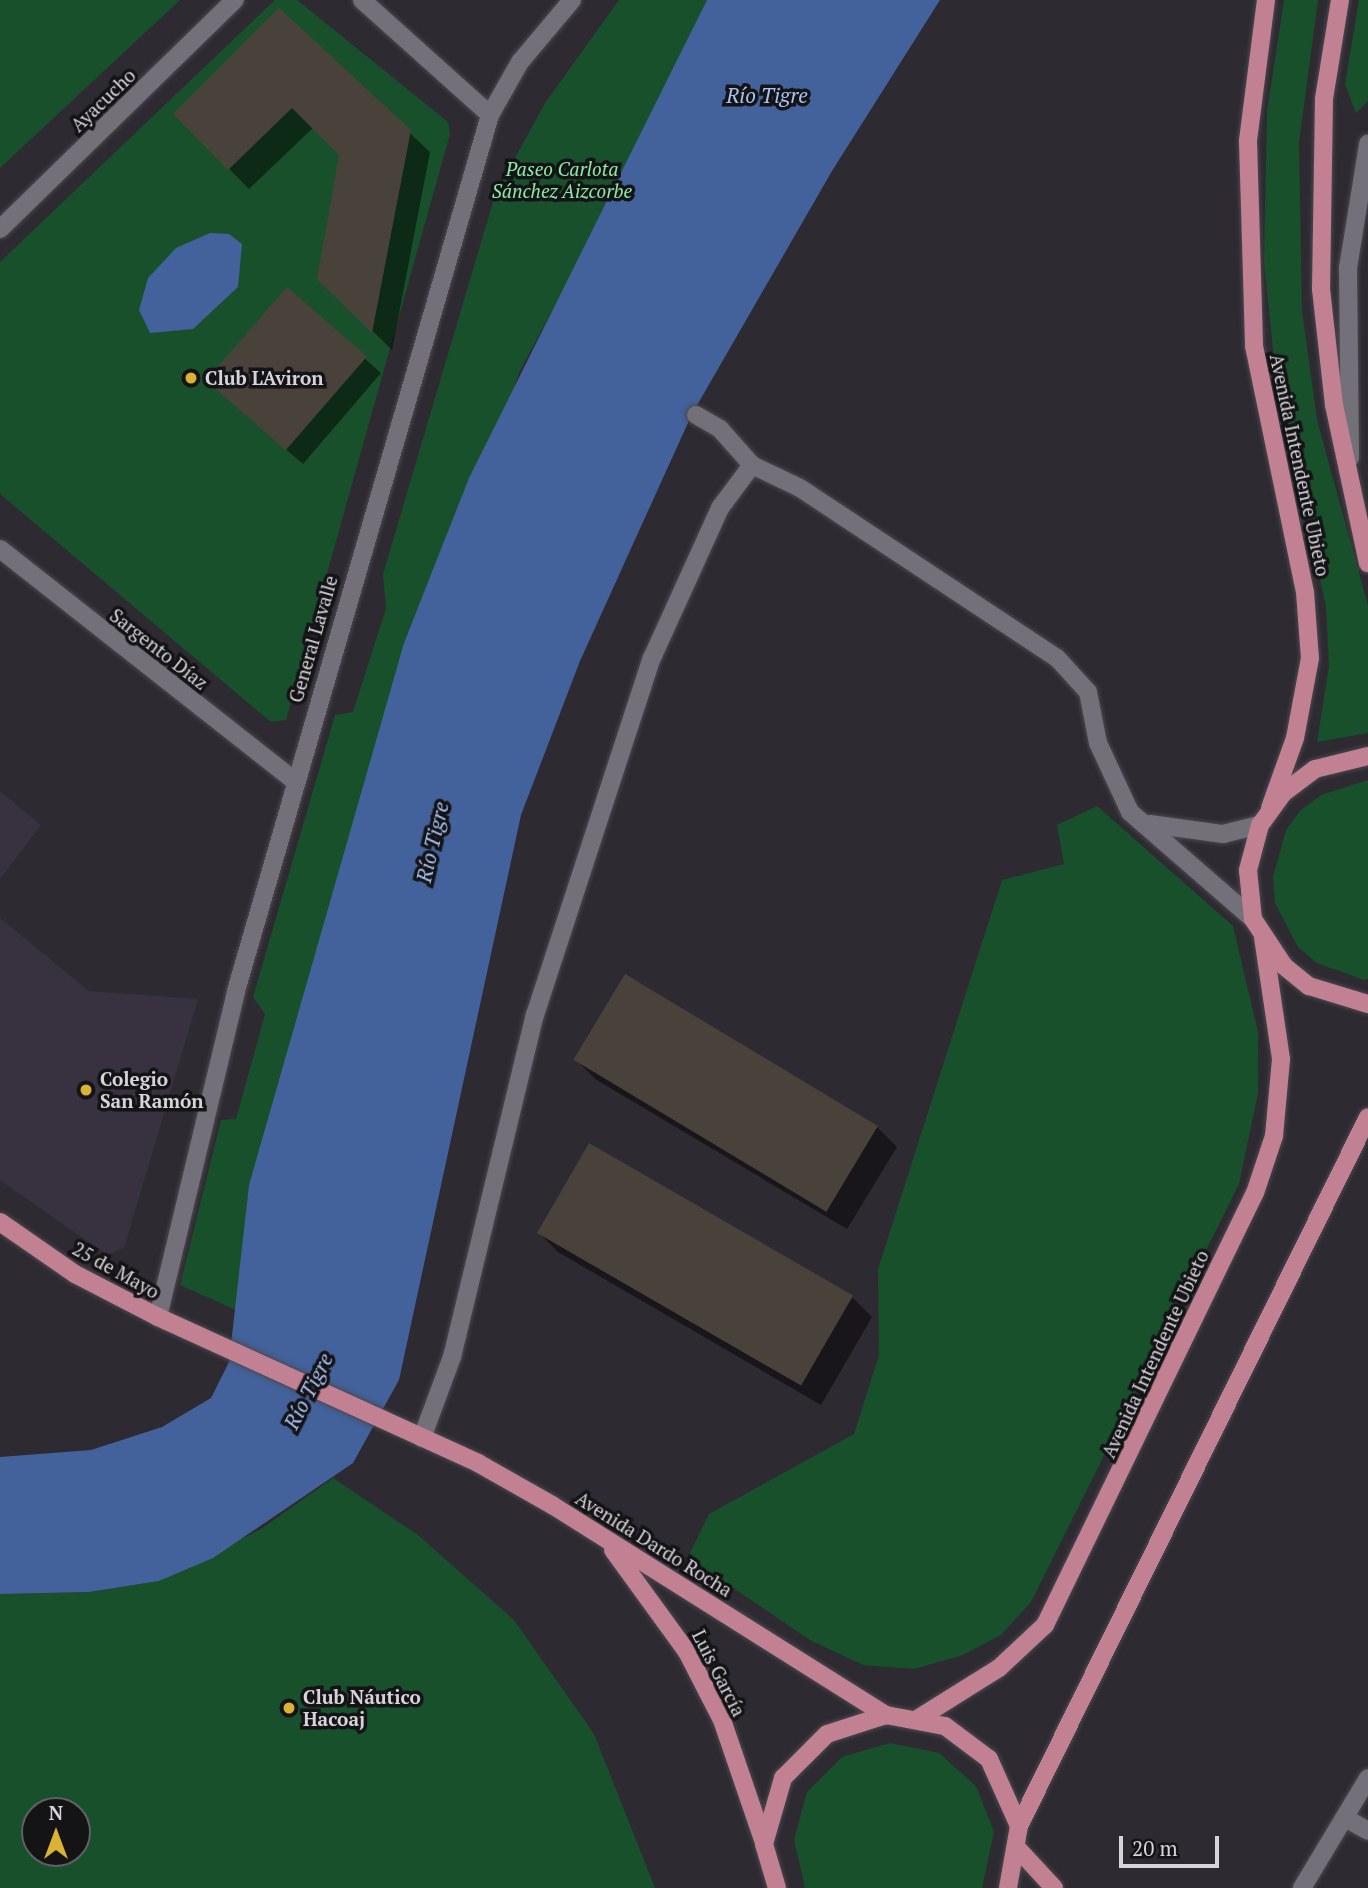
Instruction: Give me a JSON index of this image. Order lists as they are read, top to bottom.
{
  "streets": {
    "main road": [
      "Avenida Intendente Ubieto",
      "25 de Mayo",
      "Avenida Dardo Rocha",
      "Luis García"
    ],
    "street": ["Ayacucho", "General Lavalle", "Sargento Díaz"]
  },
  "crossings": [
    ["General Lavalle", "Sargento Díaz"],
    ["General Lavalle", "25 de Mayo"],
    ["25 de Mayo", "Avenida Dardo Rocha"],
    ["Avenida Dardo Rocha", "Luis García"]
  ],
  "water": ["Río Tigre"],
  "parks": ["Paseo Carlota Sánchez Aizcorbe"],
  "places": ["Club L'Aviron", "Colegio San Ramón", "Club Náutico Hacoaj"],
  "scale_bar": "20 m",
  "north": "top"
}
